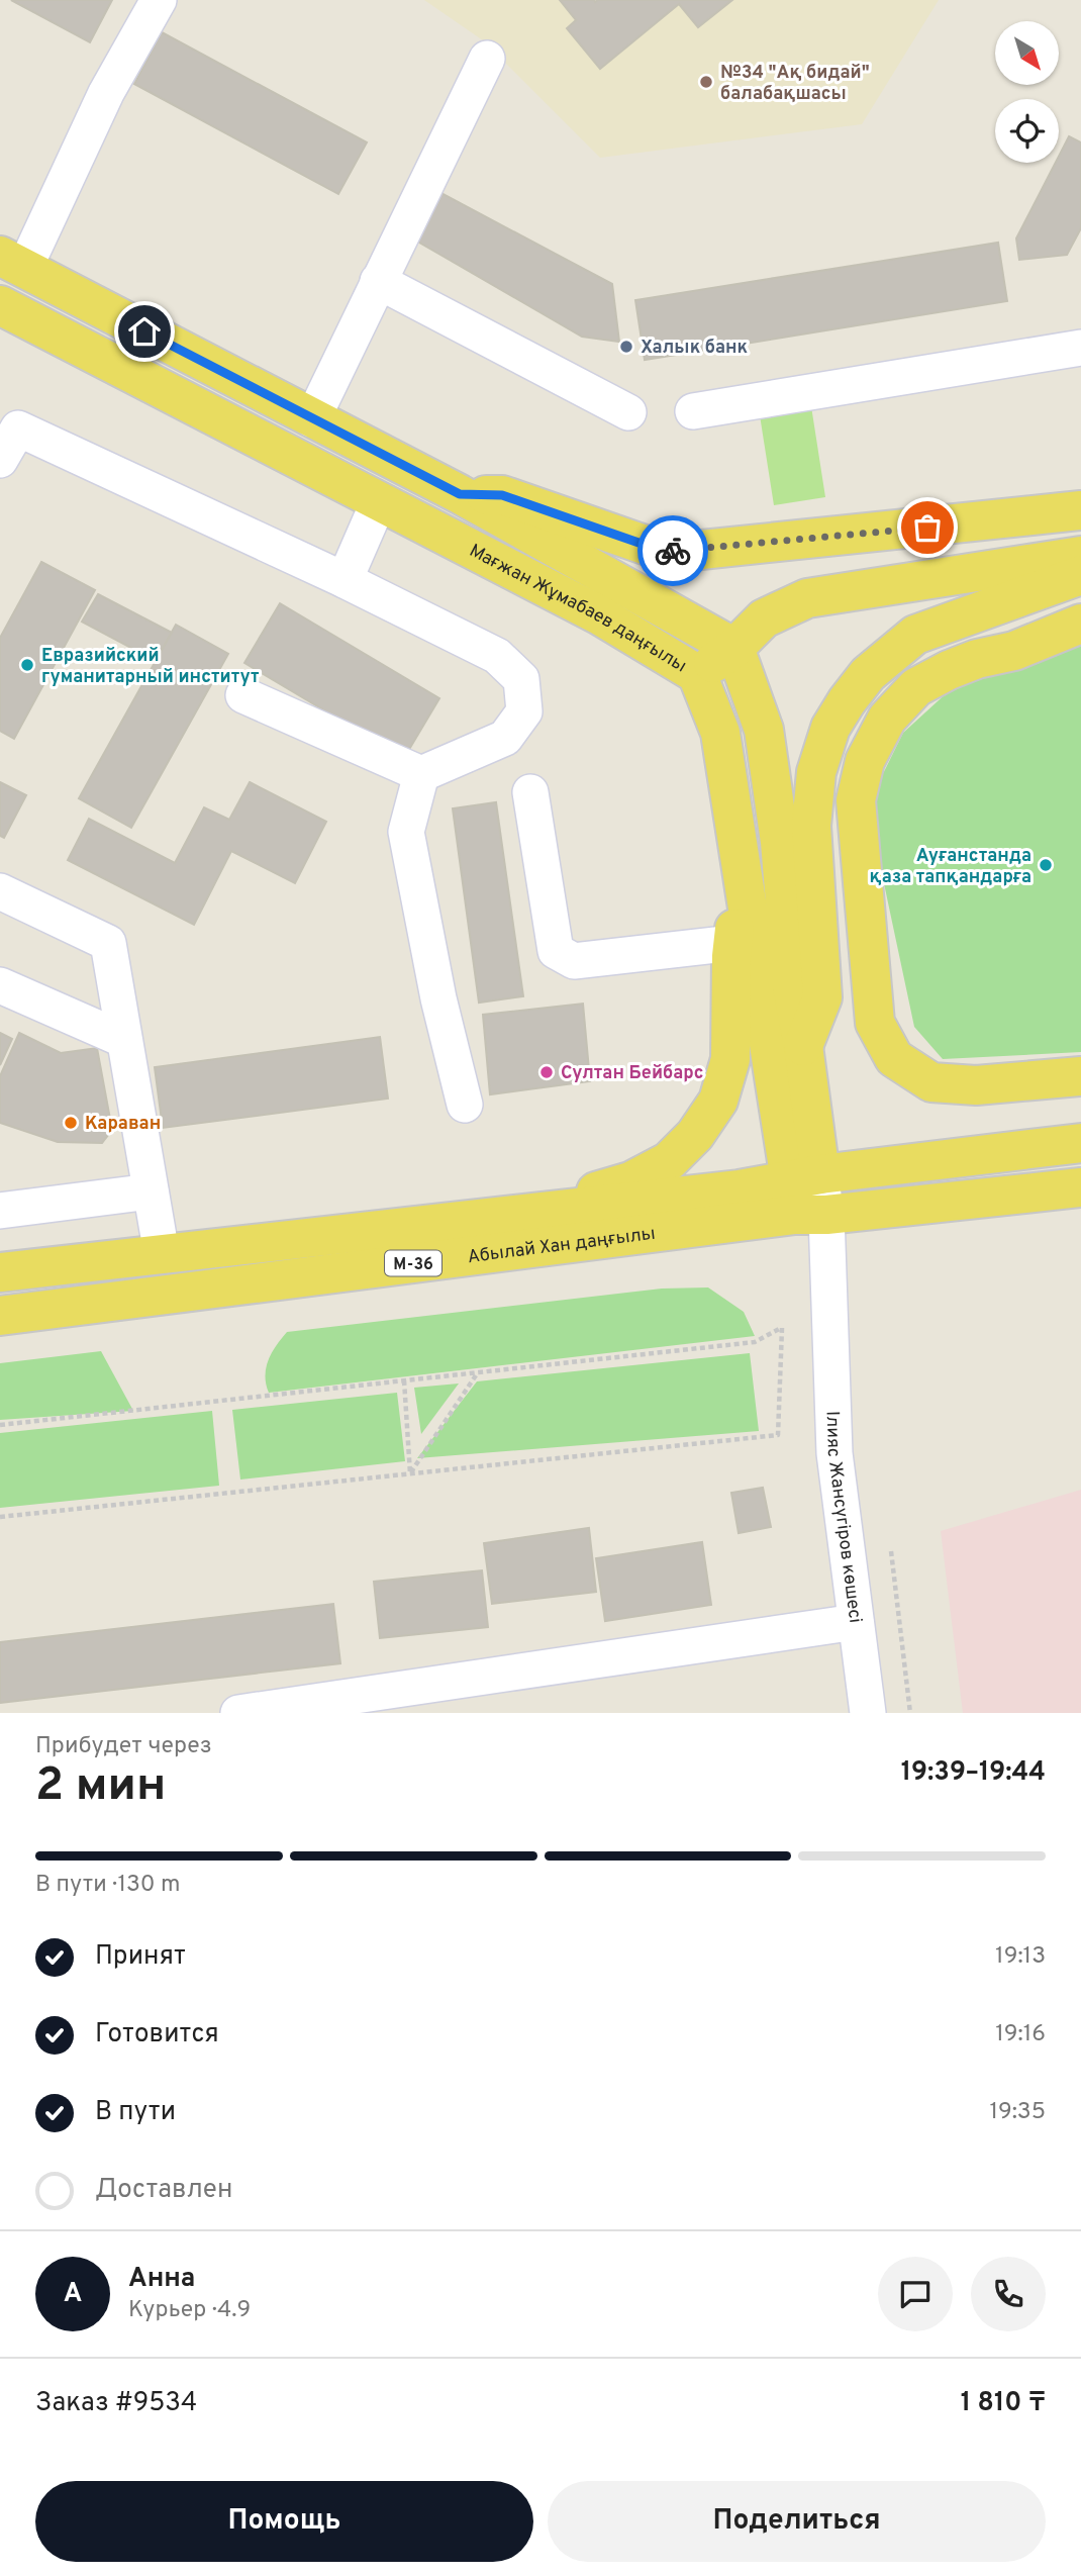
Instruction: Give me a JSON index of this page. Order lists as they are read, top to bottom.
{
  "streets": {
    "main road": ["Мағжан Жұмабаев даңғылы", "Абылай Хан даңғылы", "M-36"],
    "street": ["Ілияс Жансүгіров көшесі"]
  },
  "crossings": [
    ["Мағжан Жұмабаев даңғылы", "Абылай Хан даңғылы"],
    ["Мағжан Жұмабаев даңғылы", "Ілияс Жансүгіров көшесі"],
    ["Абылай Хан даңғылы", "Ілияс Жансүгіров көшесі"]
  ],
  "places": [
    "№34 \"Ақ бидай\" балабақшасы",
    "Халык банк",
    "Евразийский гуманитарный институт",
    "Ауғанстанда қаза тапқандарға",
    "Султан Бейбарс",
    "Караван"
  ],
  "north": "bottom right",
  "page": {
    "heading": ["2 мин", "Прибудет через", "19:39–19:44"],
    "panel": [
      "Анна",
      "Курьер · 4.9",
      "Заказ #9534",
      "1 810 ₸"
    ],
    "bar": "В пути · 130 m",
    "list": [
      ["Принят", "19:13"],
      ["Готовится", "19:16"],
      ["В пути", "19:35"],
      "Доставлен"
    ],
    "round": "А",
    "buttons": ["Помощь", "Поделиться"]
  }
}
